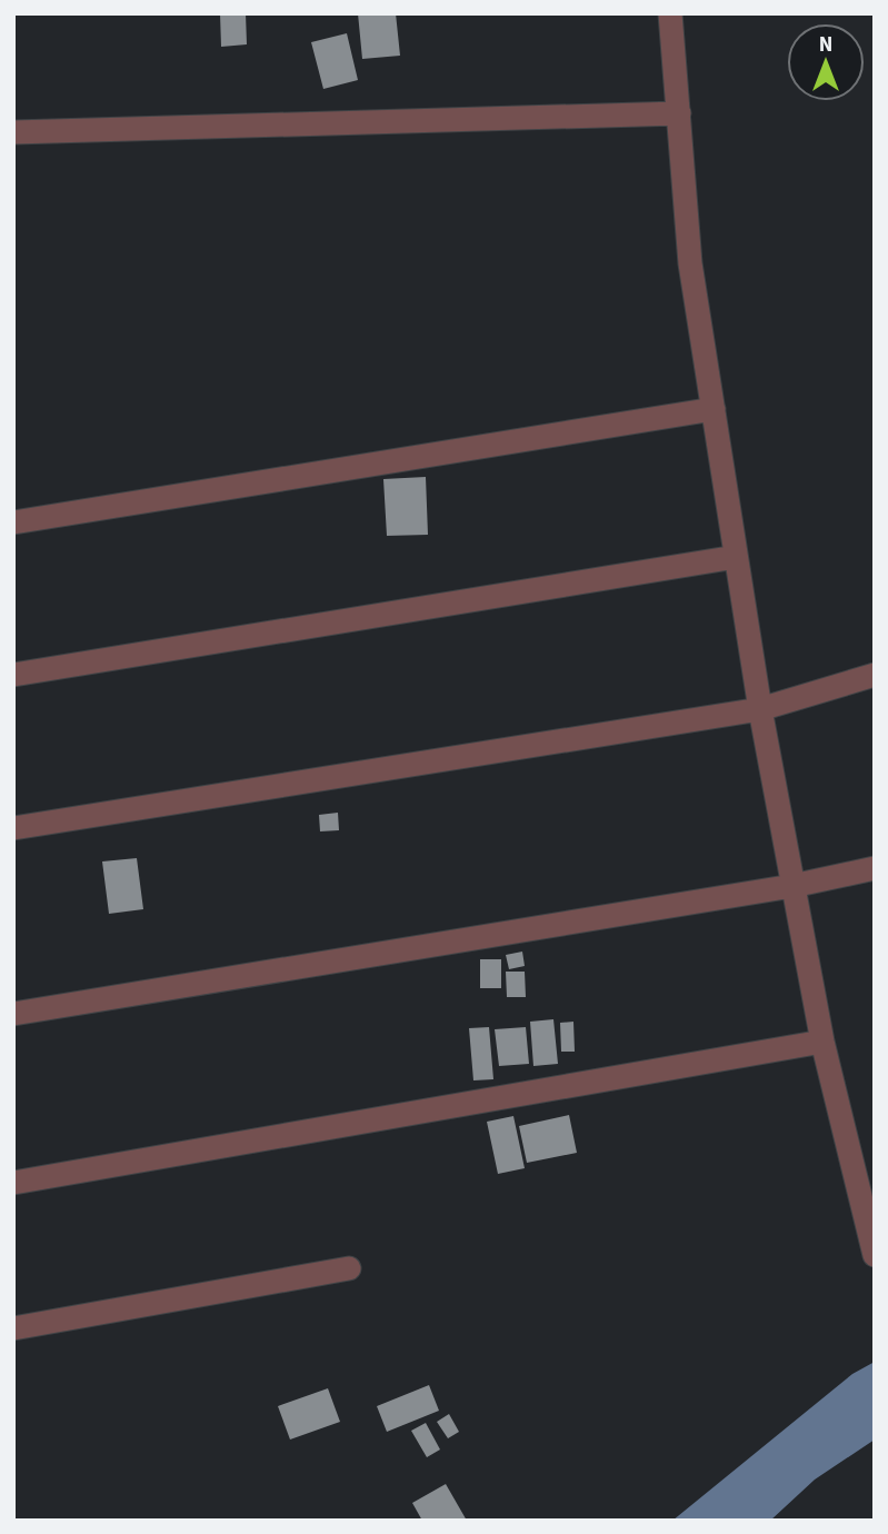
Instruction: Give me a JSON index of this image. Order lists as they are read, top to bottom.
{
  "north": "top"
}
